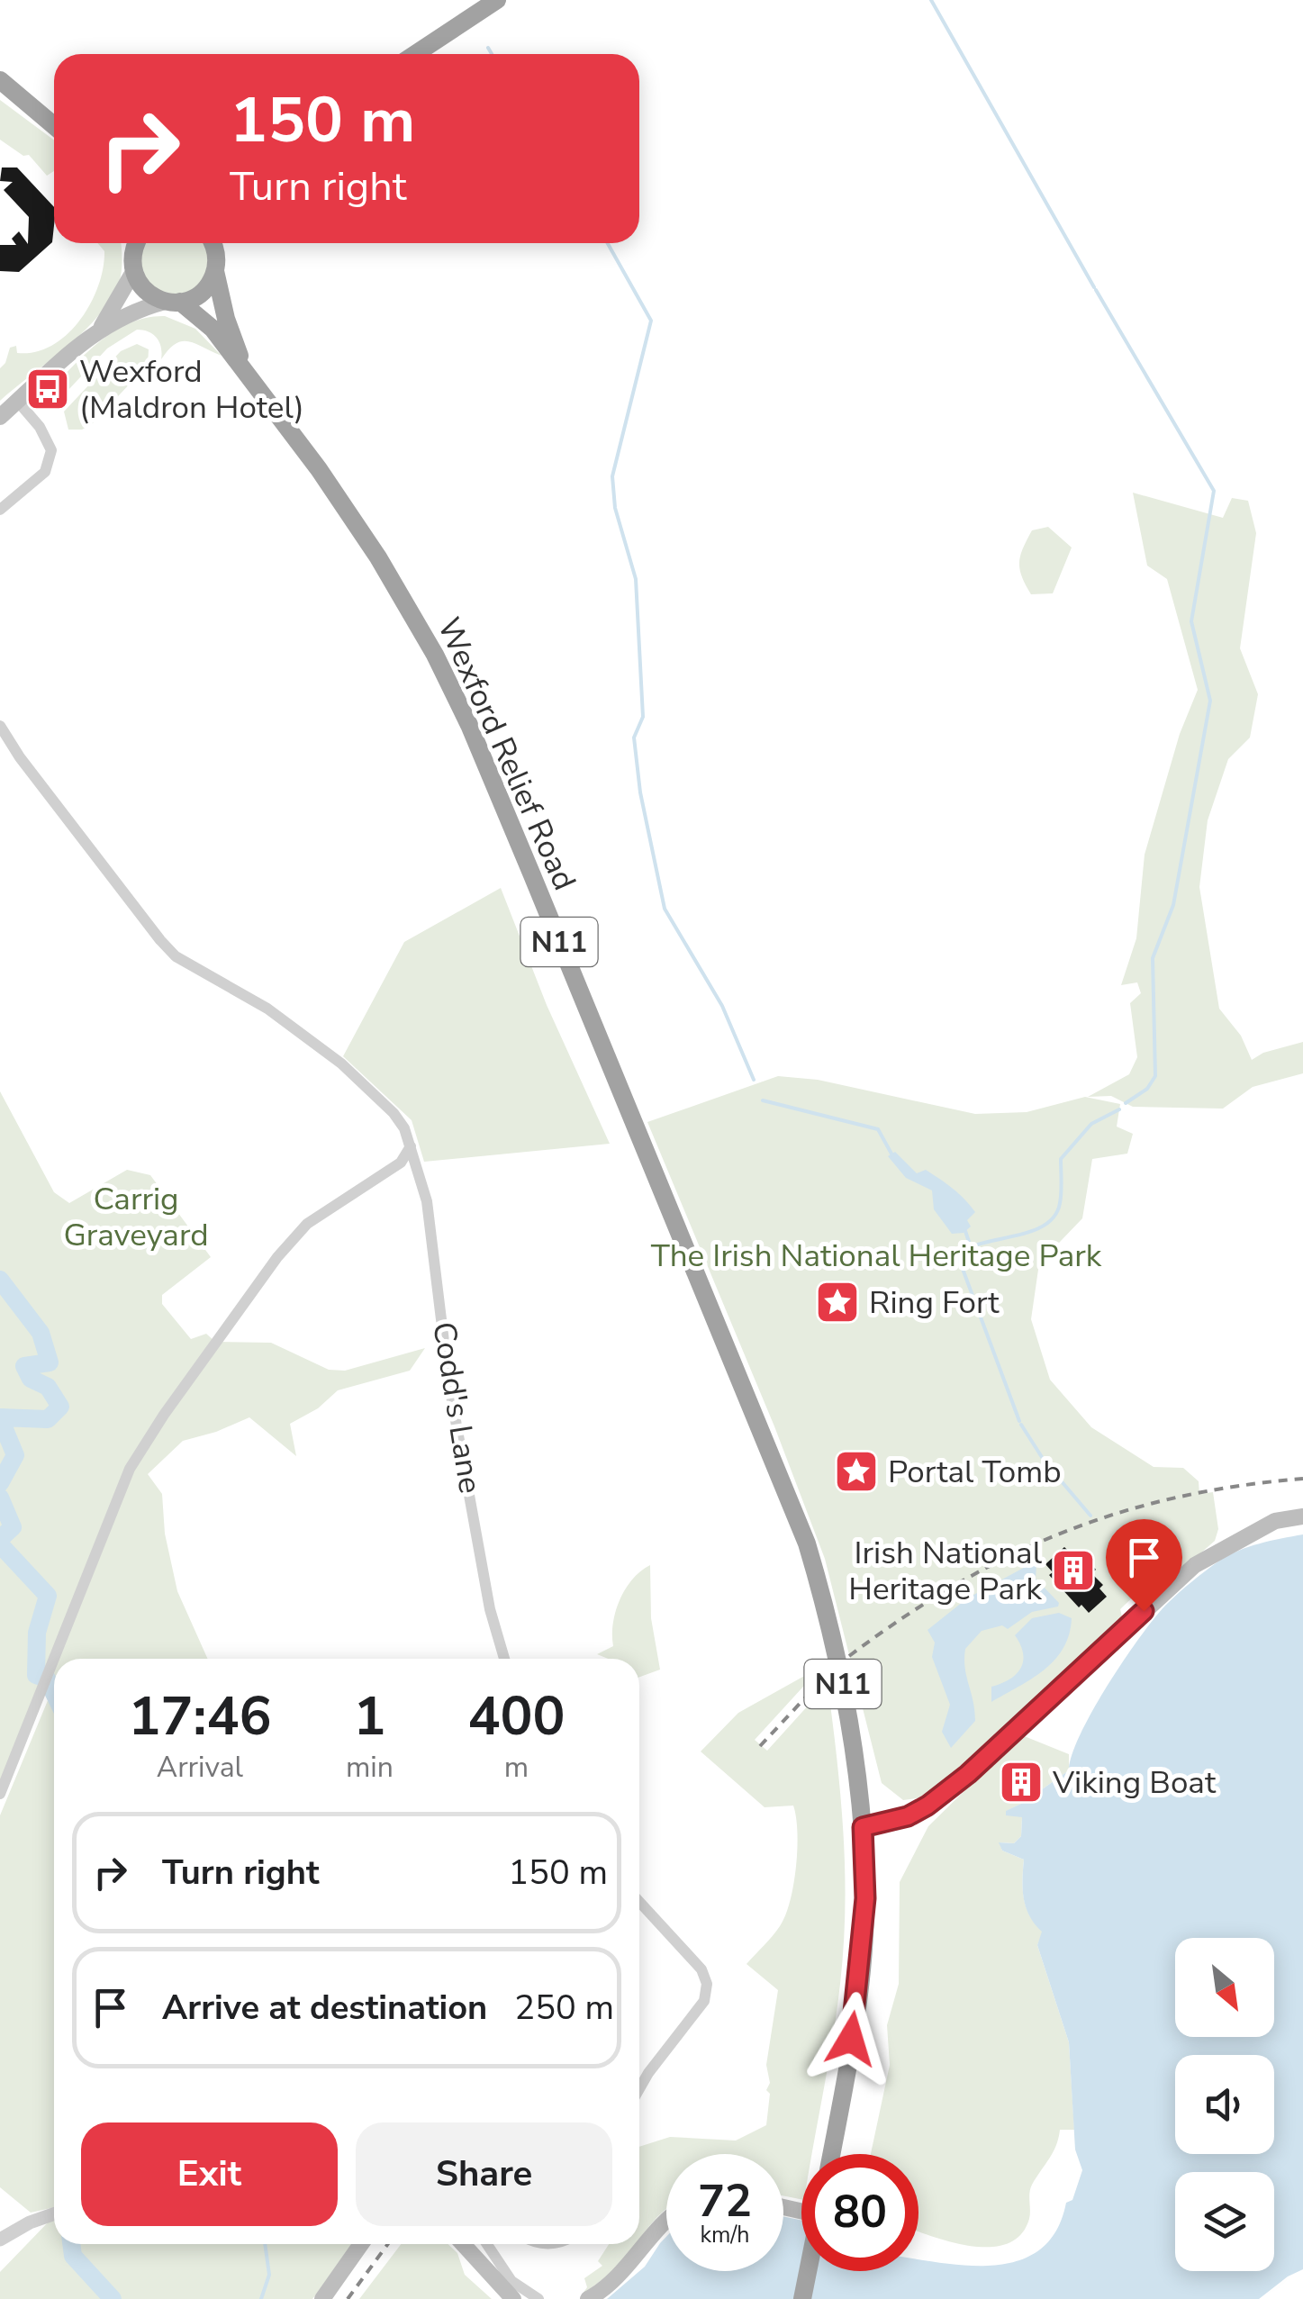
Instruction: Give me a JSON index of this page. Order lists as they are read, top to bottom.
{
  "streets": {
    "highway": ["Wexford Relief Road", "N11"],
    "street": ["Codd's Lane"]
  },
  "parks": ["Carrig Graveyard", "The Irish National Heritage Park"],
  "places": {
    "bus stop": ["Wexford (Maldron Hotel)"],
    "place": ["Ring Fort", "Portal Tomb"],
    "building": ["Irish National Heritage Park", "Viking Boat"]
  },
  "north": "bottom right",
  "page": {
    "turn": ["150 m", "Turn right"],
    "eta": [
      "17:46",
      "Arrival",
      "1",
      "min",
      "400",
      "m"
    ],
    "list": [
      {
        "name": "Turn right",
        "value": "150 m"
      },
      {
        "name": "Arrive at destination",
        "value": "250 m"
      }
    ],
    "buttons": ["Exit", "Share"],
    "speed": "72 km/h",
    "limit": "80"
  }
}
